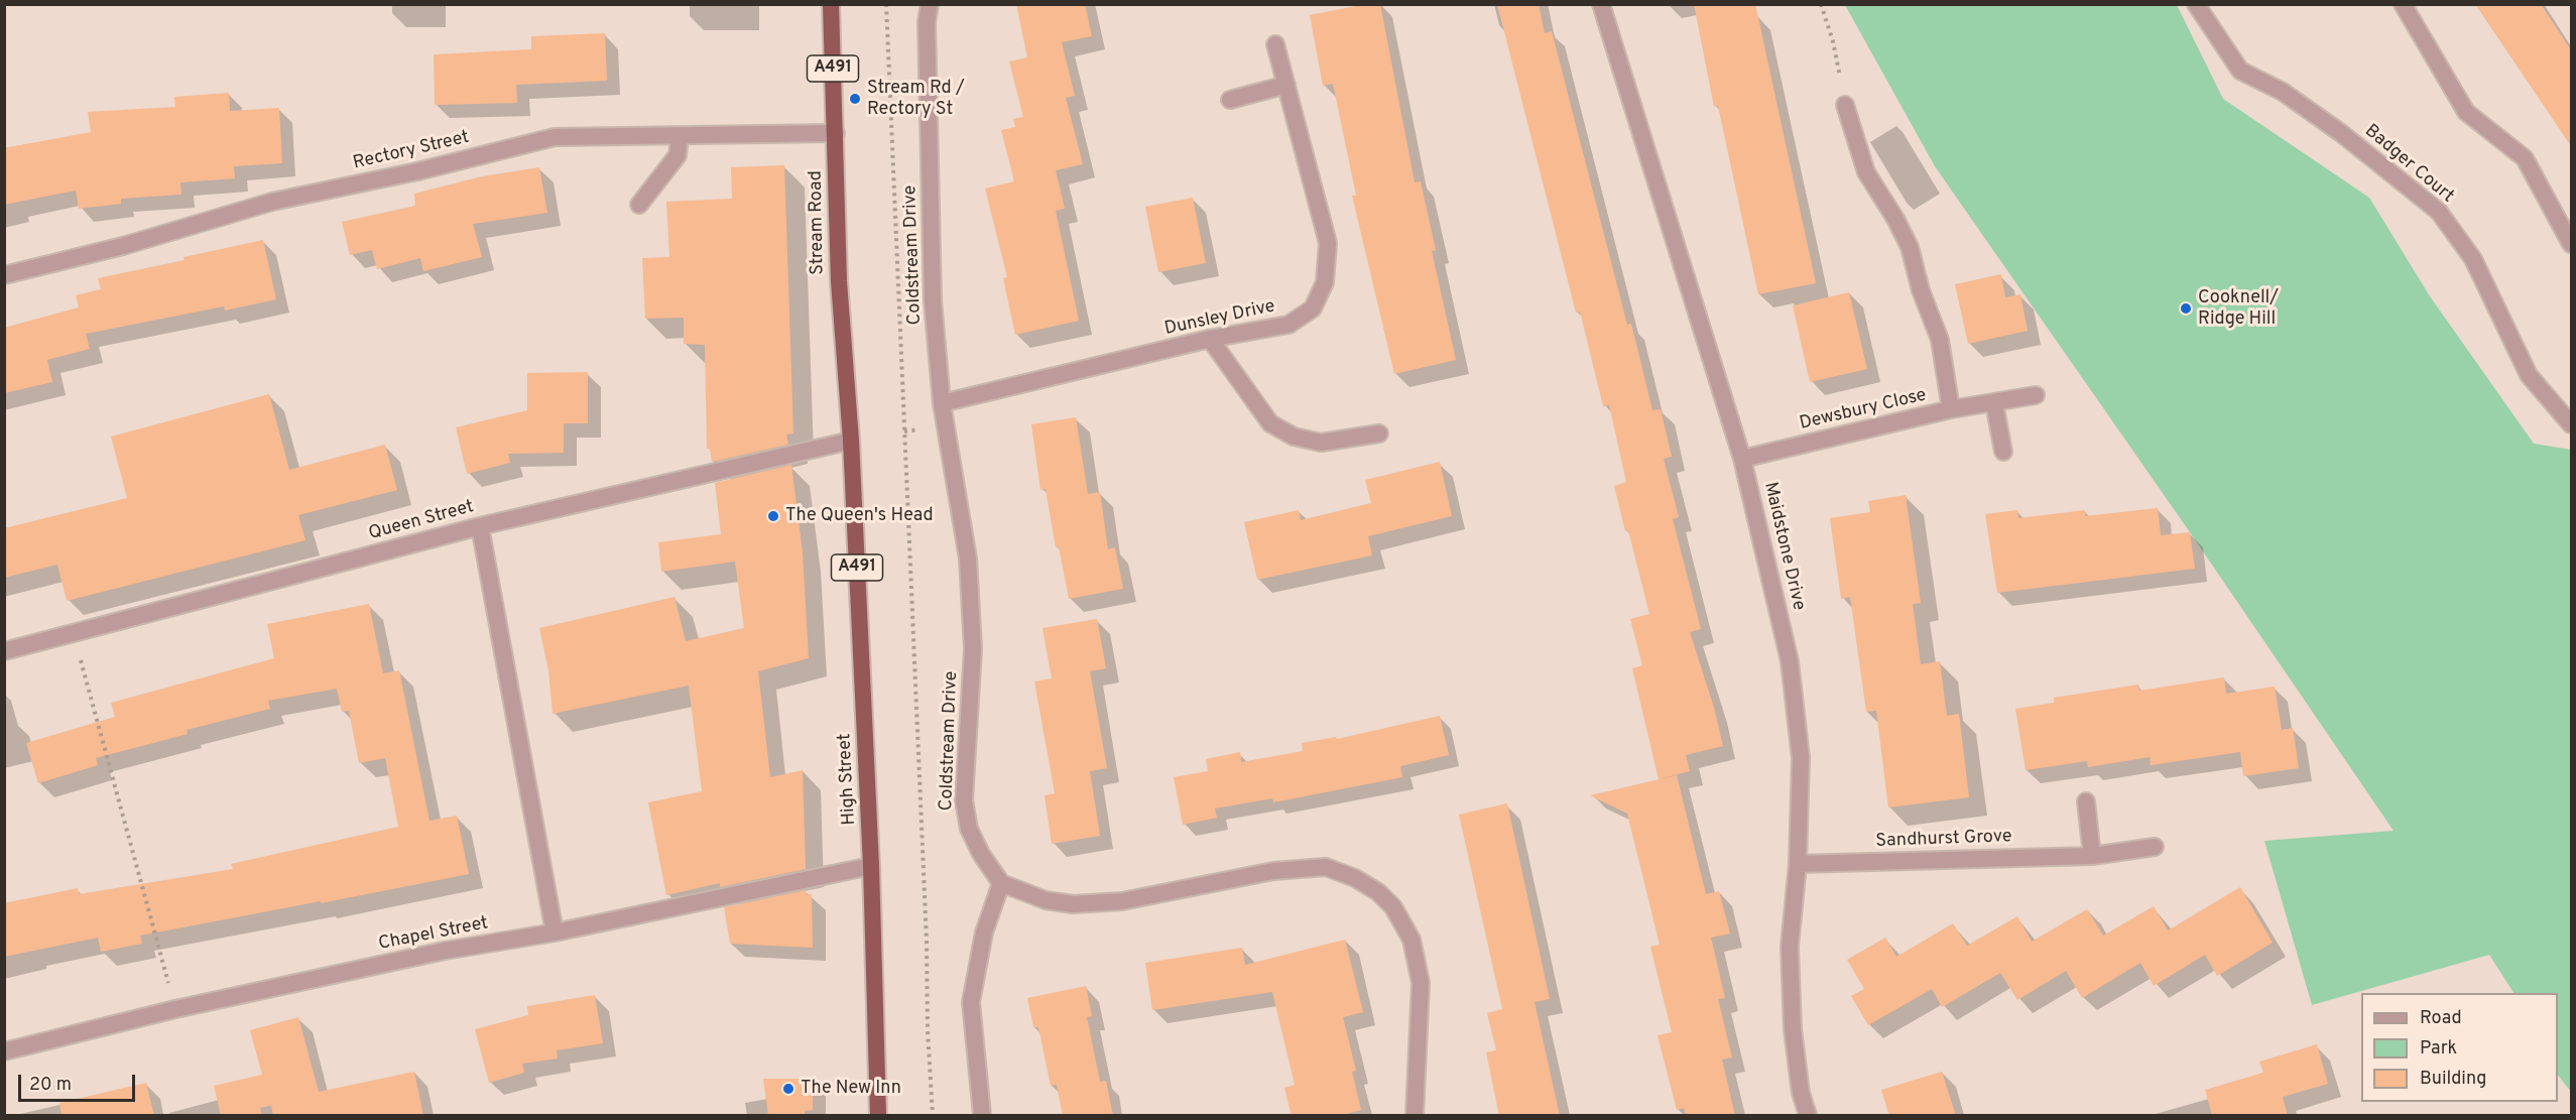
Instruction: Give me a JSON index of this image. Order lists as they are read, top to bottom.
{
  "streets": {
    "highway": ["A491", "Stream Road", "High Street"],
    "street": [
      "Rectory Street",
      "Badger Court",
      "Coldstream Drive",
      "Dunsley Drive",
      "Dewsbury Close",
      "Queen Street",
      "Maidstone Drive",
      "Sandhurst Grove",
      "Chapel Street"
    ]
  },
  "crossings": [
    ["Rectory Street", "Stream Road"],
    ["Stream Road", "Queen Street"],
    ["Stream Road", "High Street"],
    ["Coldstream Drive", "Dunsley Drive"],
    ["Dewsbury Close", "Maidstone Drive"],
    ["Queen Street", "High Street"],
    ["Maidstone Drive", "Sandhurst Grove"],
    ["High Street", "Chapel Street"]
  ],
  "places": [
    "Stream Rd / Rectory St",
    "Cooknell/ Ridge Hill",
    "The Queen's Head",
    "The New Inn"
  ],
  "legend": ["Road", "Park", "Building"],
  "scale_bar": "20 m"
}
